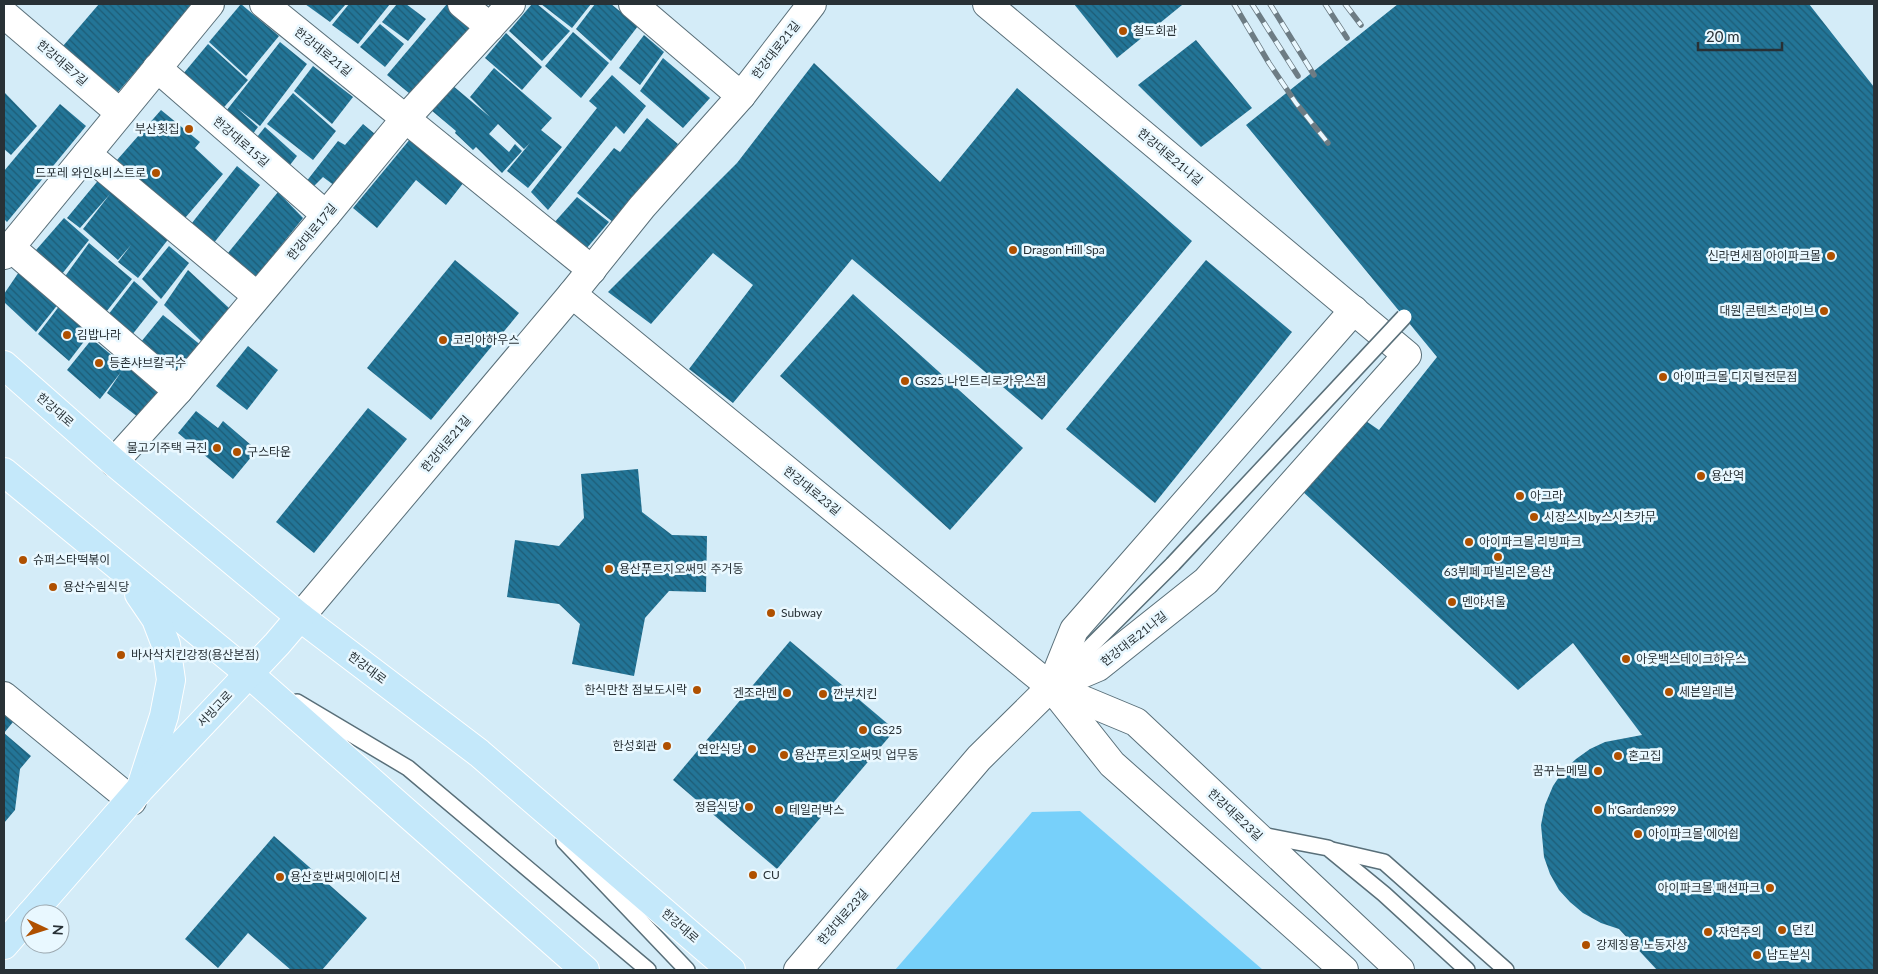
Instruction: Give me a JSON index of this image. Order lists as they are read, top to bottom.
{
  "streets": {
    "main road": ["한강대로", "서빙고로"],
    "street": [
      "한강대로21길",
      "한강대로7길",
      "한강대로15길",
      "한강대로21나길",
      "한강대로17길",
      "한강대로23길"
    ]
  },
  "crossings": [
    ["한강대로21길", "한강대로17길"],
    ["한강대로21길", "한강대로"],
    ["한강대로21길", "한강대로23길"],
    ["한강대로21길", "서빙고로"],
    ["한강대로15길", "한강대로17길"],
    ["한강대로21나길", "한강대로23길"],
    ["한강대로17길", "한강대로"],
    ["한강대로", "서빙고로"]
  ],
  "places": [
    "철도회관",
    "부산횟집",
    "드포레 와인&비스트로",
    "Dragon Hill Spa",
    "신라면세점 아이파크몰",
    "대원 콘텐츠 라이브",
    "김밥나라",
    "코리아하우스",
    "등촌샤브칼국수",
    "아이파크몰 디지털전문점",
    "GS25 나인트리로카우스점",
    "물고기주택 극진",
    "구스타운",
    "용산역",
    "아그라",
    "시장스시by스시츠카무",
    "아이파크몰 리빙파크",
    "63뷔페 파빌리온 용산",
    "슈퍼스타떡볶이",
    "용산푸르지오써밋 주거동",
    "용산수림식당",
    "멘야서울",
    "Subway",
    "바사삭치킨강정(용산본점)",
    "아웃백스테이크하우스",
    "한식만찬 점보도시락",
    "세븐일레븐",
    "겐조라멘",
    "깐부치킨",
    "GS25",
    "한성회관",
    "연안식당",
    "용산푸르지오써밋 업무동",
    "혼고집",
    "꿈꾸는메밀",
    "정읍식당",
    "테일러박스",
    "h'Garden999",
    "아이파크몰 에어쉽",
    "CU",
    "용산호반써밋에이디션",
    "아이파크몰 패션파크",
    "던킨",
    "자연주의",
    "강제징용 노동자상",
    "남도분식"
  ],
  "scale_bar": "20 m",
  "north": "right"
}
